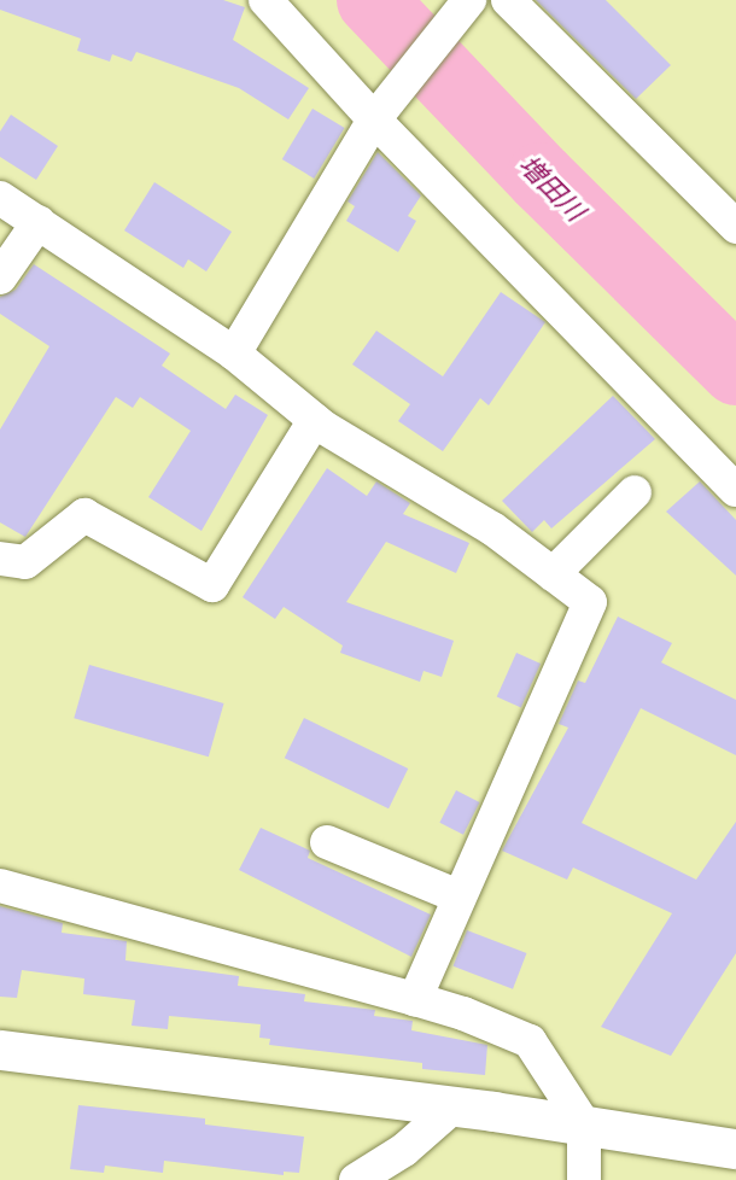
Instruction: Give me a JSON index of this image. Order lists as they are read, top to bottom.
{
  "water": ["増田川"]
}
